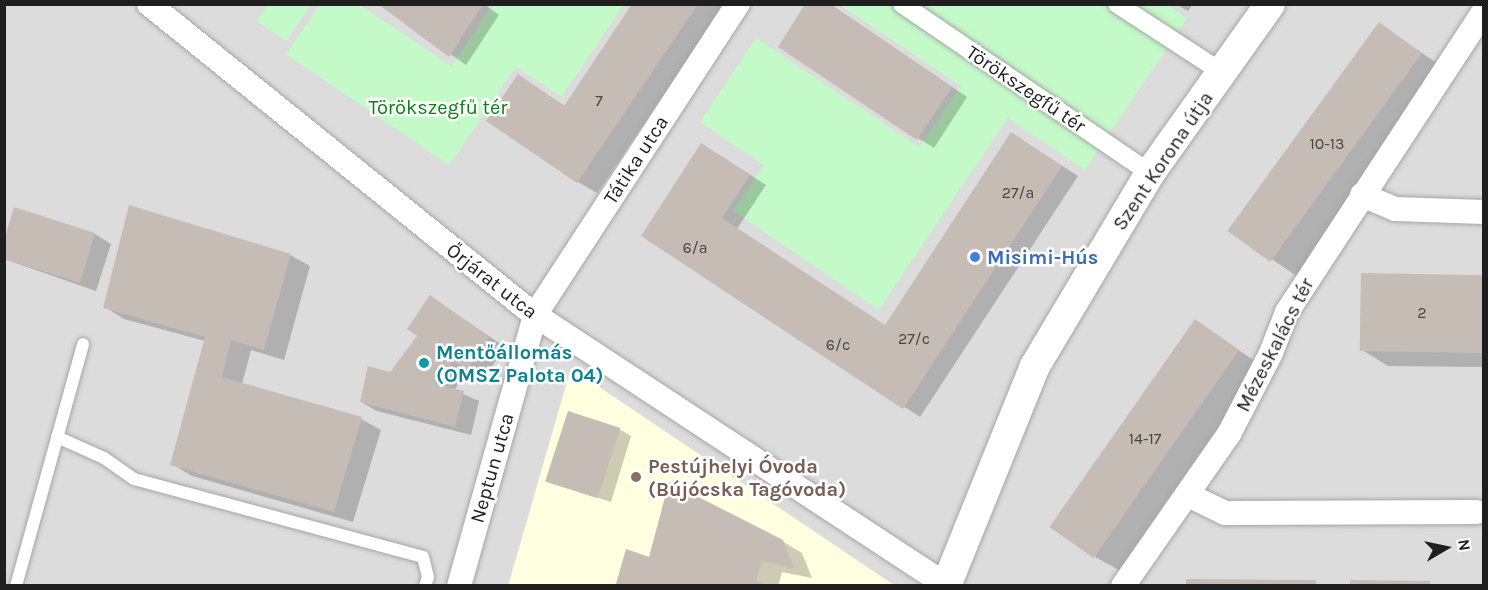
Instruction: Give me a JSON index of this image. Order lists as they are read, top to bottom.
{
  "streets": {
    "street": [
      "Törökszegfű tér",
      "Tátika utca",
      "Szent Korona útja",
      "Őrjárat utca",
      "Mézeskalács tér",
      "Neptun utca"
    ]
  },
  "crossings": [
    ["Törökszegfű tér", "Szent Korona útja"],
    ["Tátika utca", "Őrjárat utca"],
    ["Tátika utca", "Neptun utca"],
    ["Szent Korona útja", "Őrjárat utca"],
    ["Őrjárat utca", "Neptun utca"]
  ],
  "parks": ["Törökszegfű tér"],
  "places": ["Misimi-Hús", "Mentőállomás (OMSZ Palota 04)", "Pestújhelyi Óvoda (Bújócska Tagóvoda)"],
  "house_numbers": [
    "7",
    "10-13",
    "27/a",
    "6/a",
    "2",
    "27/c",
    "6/c",
    "14-17"
  ],
  "north": "right"
}
